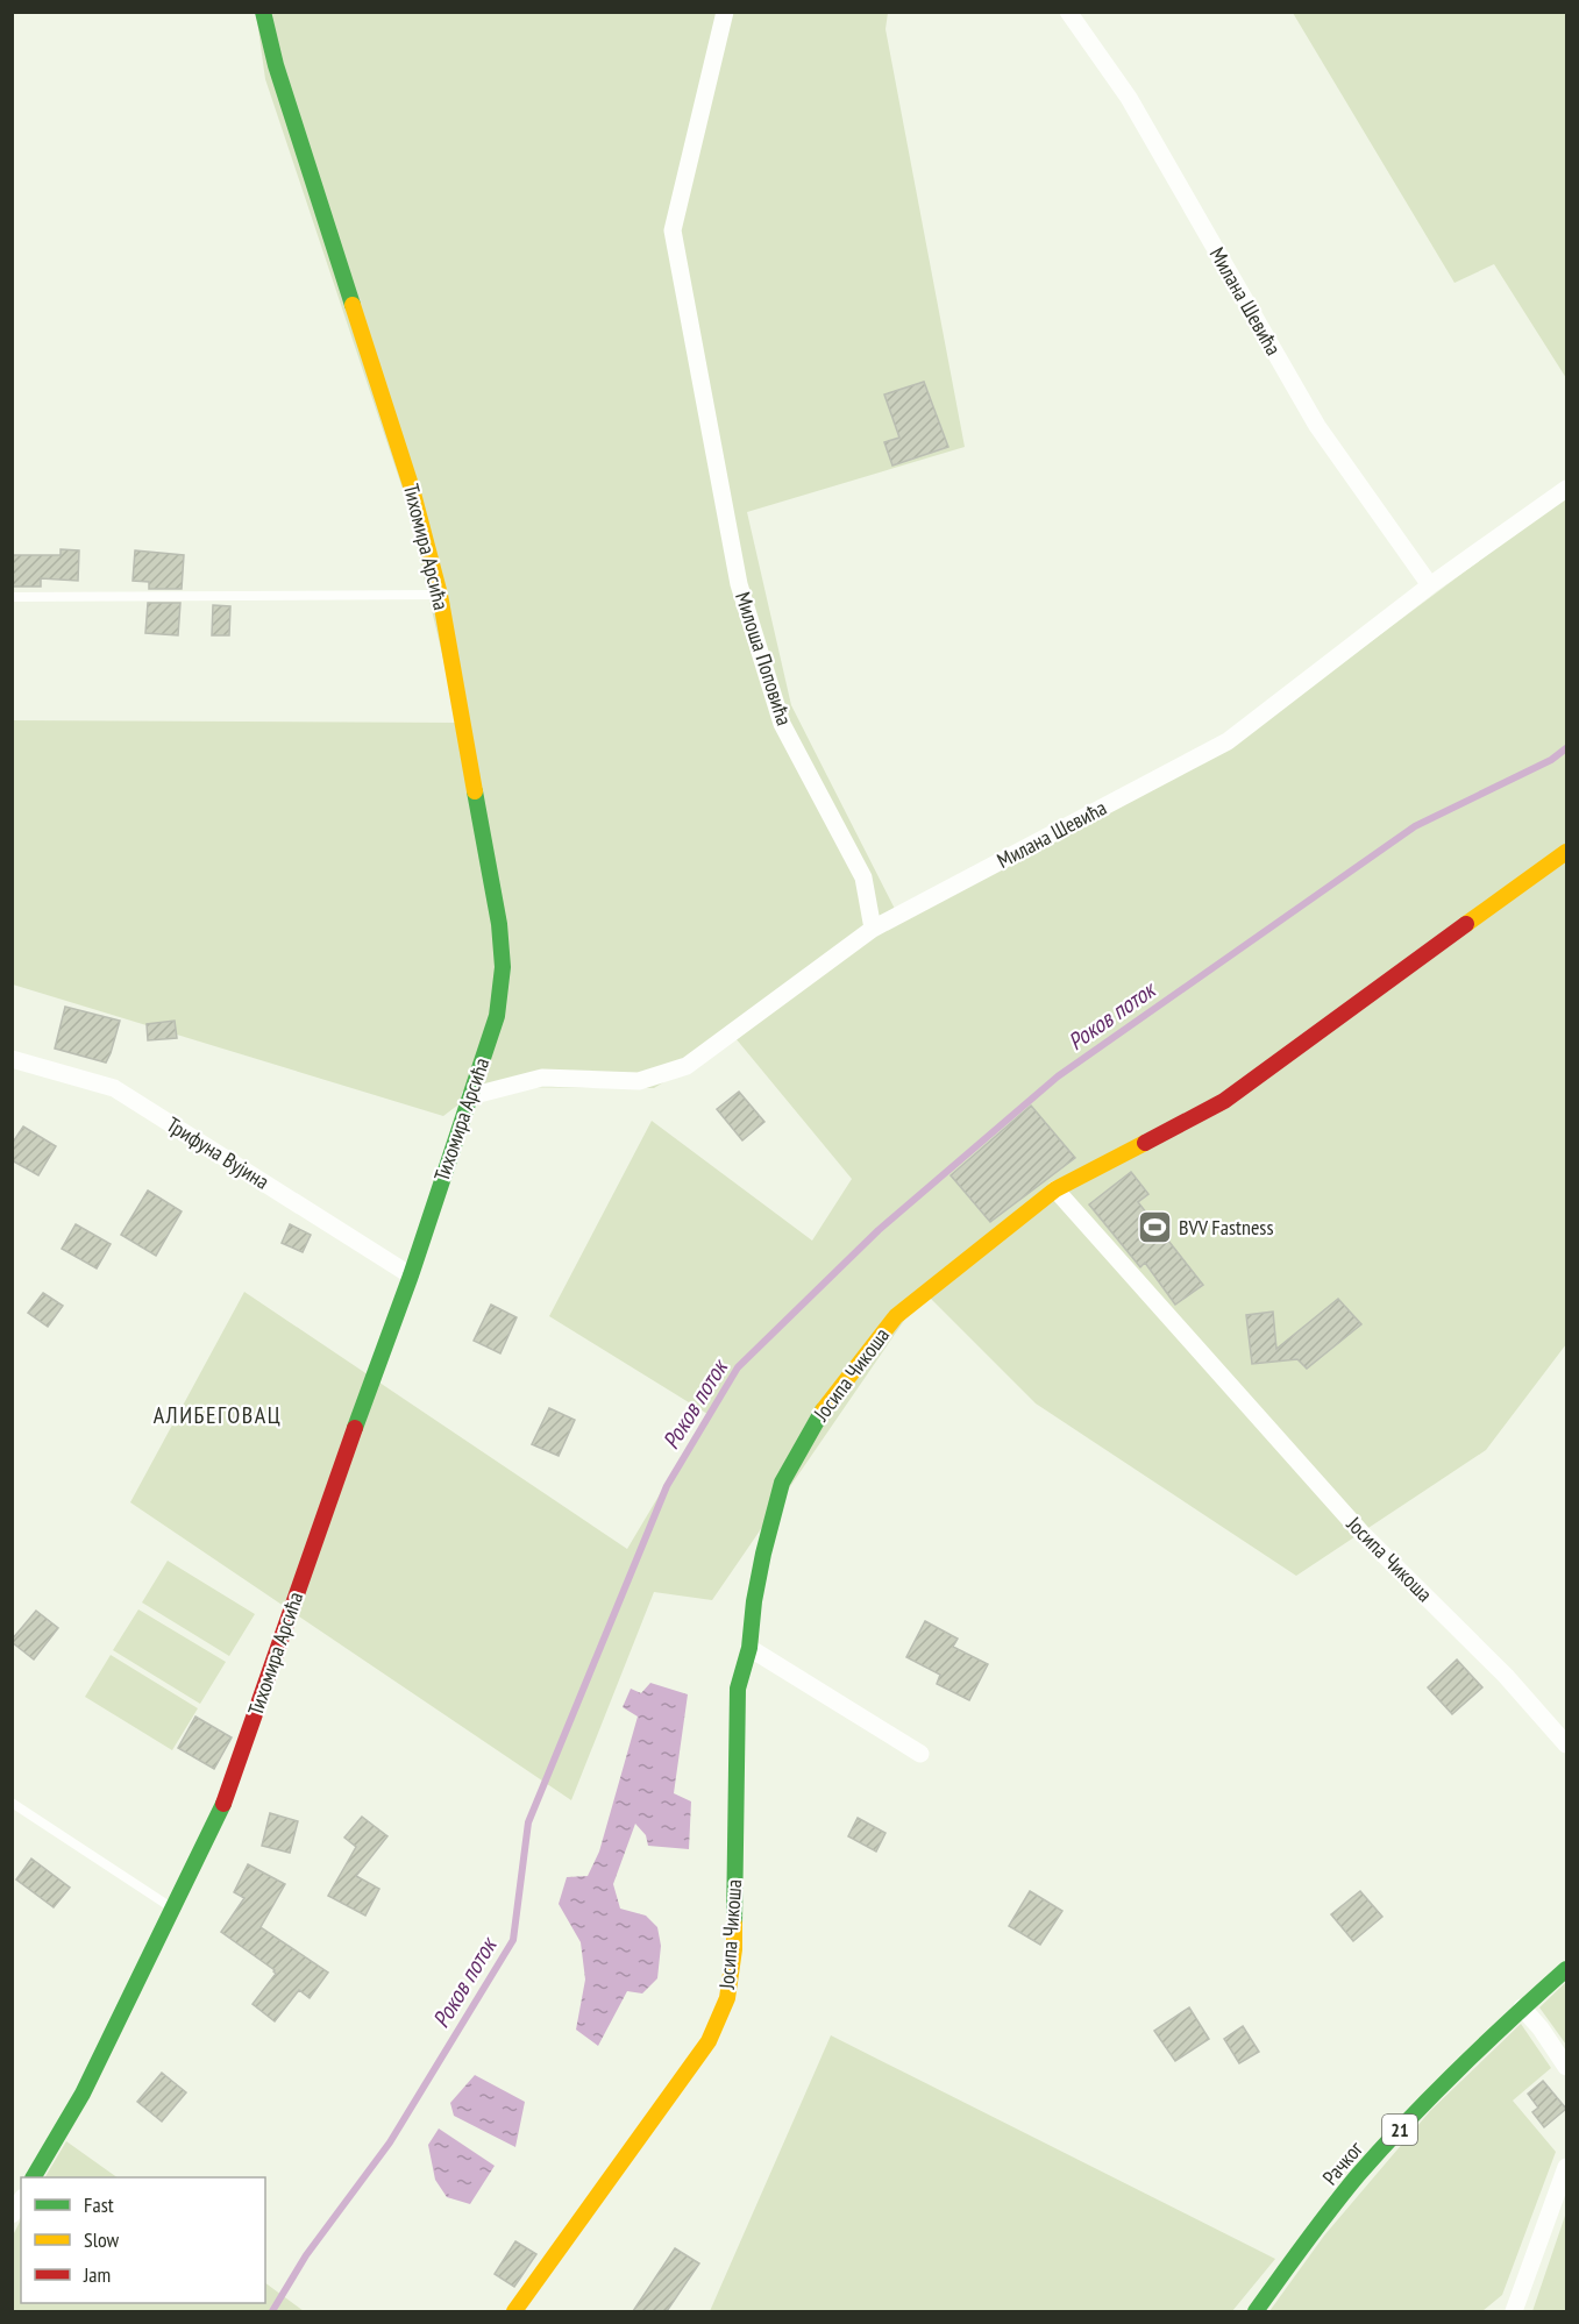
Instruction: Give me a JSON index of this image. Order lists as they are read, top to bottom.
{
  "streets": {
    "street": [
      "Милана Шевића",
      "Тихомира Арсића",
      "Милоша Поповића",
      "Трифуна Вујина",
      "Јосипа Чикоша",
      "21",
      "Рачког"
    ]
  },
  "crossings": [
    ["Милана Шевића", "Милоша Поповића"],
    ["Тихомира Арсића", "Трифуна Вујина"]
  ],
  "districts": ["АЛИБЕГОВАЦ"],
  "water": ["Роков поток"],
  "places": {
    "sports": ["BVV Fastness"]
  },
  "legend": ["Fast", "Slow", "Jam"]
}
